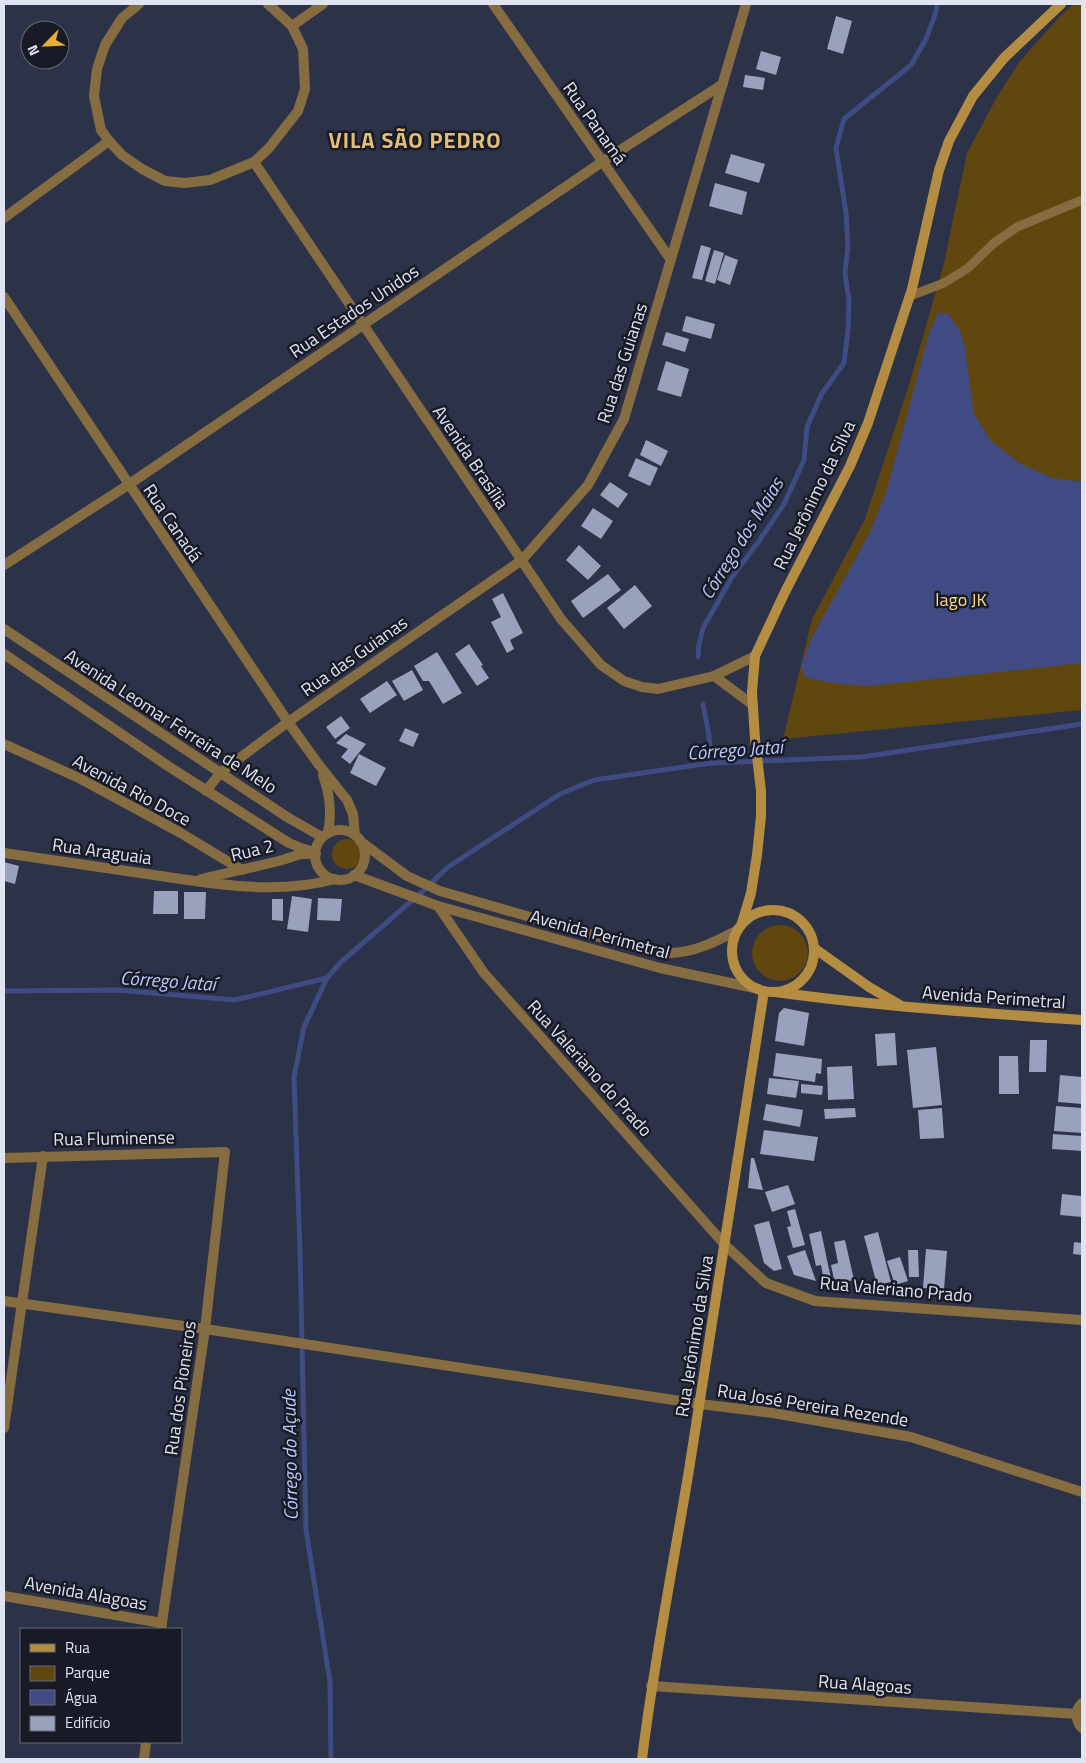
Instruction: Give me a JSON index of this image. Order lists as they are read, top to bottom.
{
  "streets": {
    "main road": ["Rua Jerônimo da Silva", "Avenida Perimetral"],
    "street": [
      "Rua Panamá",
      "Rua Estados Unidos",
      "Rua das Guianas",
      "Avenida Brasília",
      "Rua Canadá",
      "Avenida Leomar Ferreira de Melo",
      "Avenida Rio Doce",
      "Rua 2",
      "Rua Araguaia",
      "Rua Valeriano do Prado",
      "Rua Fluminense",
      "Rua Valeriano Prado",
      "Rua dos Pioneiros",
      "Rua José Pereira Rezende",
      "Avenida Alagoas",
      "Rua Alagoas"
    ]
  },
  "crossings": [
    ["Rua Panamá", "Rua Estados Unidos"],
    ["Rua Panamá", "Rua das Guianas"],
    ["Rua Estados Unidos", "Rua das Guianas"],
    ["Rua Estados Unidos", "Avenida Brasília"],
    ["Rua Estados Unidos", "Rua Canadá"],
    ["Rua das Guianas", "Avenida Brasília"],
    ["Rua das Guianas", "Rua Canadá"],
    ["Rua das Guianas", "Avenida Leomar Ferreira de Melo"],
    ["Avenida Brasília", "Rua Jerônimo da Silva"],
    ["Rua Jerônimo da Silva", "Avenida Perimetral"],
    ["Rua Jerônimo da Silva", "Rua Valeriano do Prado"],
    ["Rua Jerônimo da Silva", "Rua Valeriano Prado"],
    ["Rua Jerônimo da Silva", "Rua José Pereira Rezende"],
    ["Rua Jerônimo da Silva", "Rua Alagoas"],
    ["Rua Canadá", "Avenida Leomar Ferreira de Melo"],
    ["Rua Canadá", "Rua 2"],
    ["Rua Canadá", "Rua Araguaia"],
    ["Rua Canadá", "Avenida Perimetral"],
    ["Avenida Leomar Ferreira de Melo", "Rua 2"],
    ["Avenida Leomar Ferreira de Melo", "Rua Araguaia"],
    ["Avenida Leomar Ferreira de Melo", "Avenida Perimetral"],
    ["Avenida Rio Doce", "Rua 2"],
    ["Rua 2", "Rua Araguaia"],
    ["Rua 2", "Avenida Perimetral"],
    ["Rua Araguaia", "Avenida Perimetral"],
    ["Avenida Perimetral", "Rua Valeriano do Prado"],
    ["Rua Valeriano do Prado", "Rua Valeriano Prado"],
    ["Rua Fluminense", "Rua dos Pioneiros"],
    ["Rua dos Pioneiros", "Rua José Pereira Rezende"],
    ["Rua dos Pioneiros", "Avenida Alagoas"]
  ],
  "districts": ["VILA SÃO PEDRO"],
  "water": ["Córrego dos Maias", "Córrego Jataí", "Córrego do Açude"],
  "parks": ["lago JK"],
  "legend": [
    "Rua",
    "Parque",
    "Água",
    "Edifício"
  ],
  "north": "bottom left"
}
